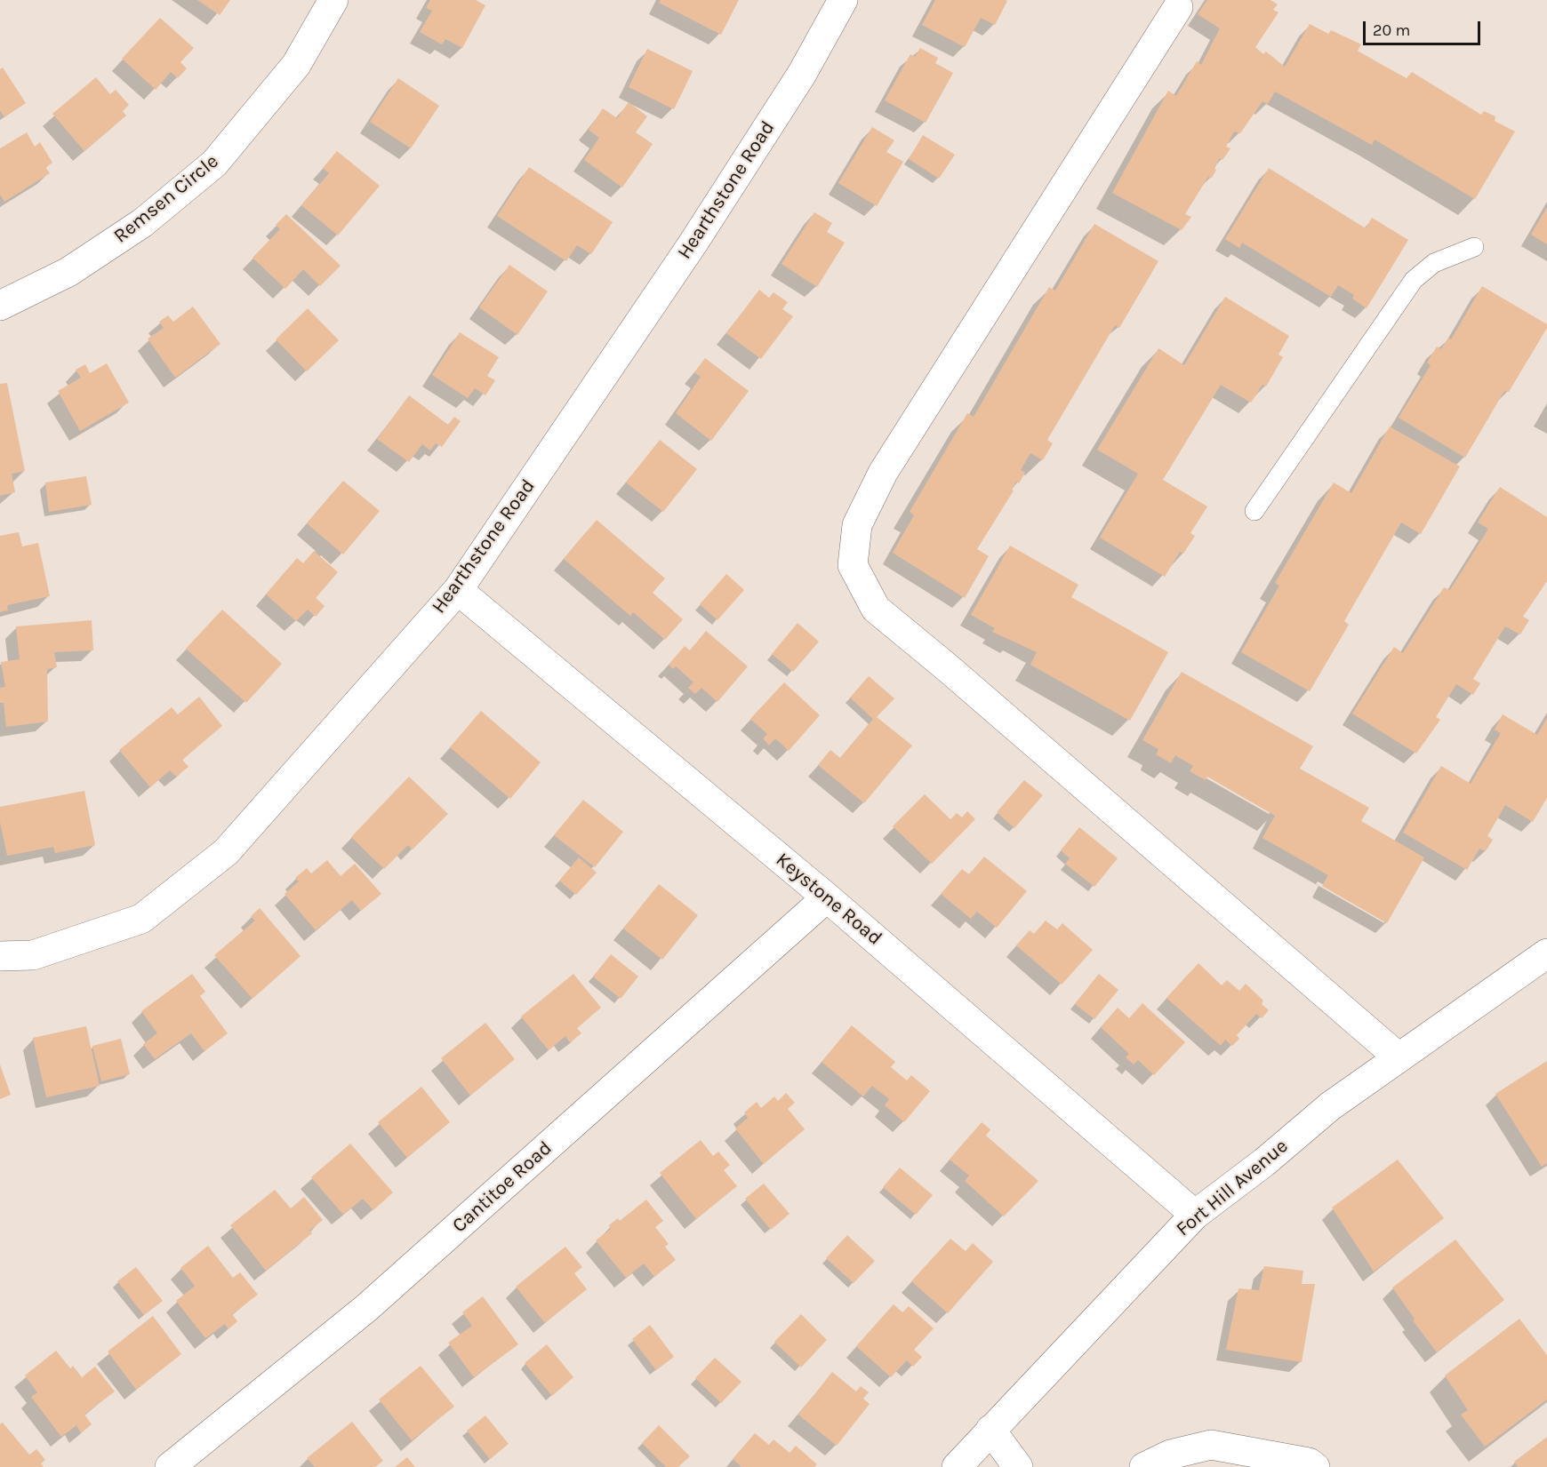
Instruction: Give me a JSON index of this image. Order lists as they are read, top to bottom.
{
  "streets": {
    "street": [
      "Hearthstone Road",
      "Remsen Circle",
      "Keystone Road",
      "Cantitoe Road",
      "Fort Hill Avenue"
    ]
  },
  "crossings": [
    ["Hearthstone Road", "Keystone Road"],
    ["Keystone Road", "Cantitoe Road"],
    ["Keystone Road", "Fort Hill Avenue"]
  ],
  "scale_bar": "20 m"
}
